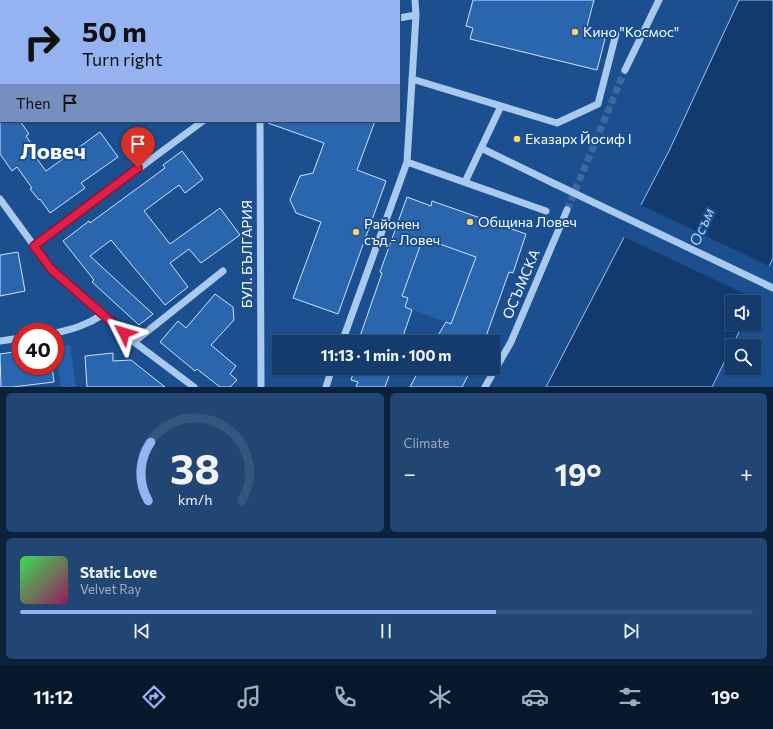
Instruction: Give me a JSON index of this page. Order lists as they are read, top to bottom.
{
  "streets": {
    "street": ["БУЛ. БЪЛГАРИЯ", "ОСЪМСКА"]
  },
  "districts": ["Ловеч"],
  "water": ["Осъм"],
  "places": [
    "Кино \"Космос\"",
    "Еказарх Йосиф I",
    "Община Ловеч",
    "Районен съд - Ловеч"
  ],
  "page": {
    "turn": ["50 m", "Turn right"],
    "then": "Then",
    "limit": "40",
    "trip": "11:13 · 1 min · 100 m",
    "tile": "Climate",
    "heat": ["−", "19°", "+"],
    "song": ["Static Love", "Velvet Ray"],
    "tabs": ["11:12", "19°"],
    "gauge": ["38", "km/h"]
  }
}
